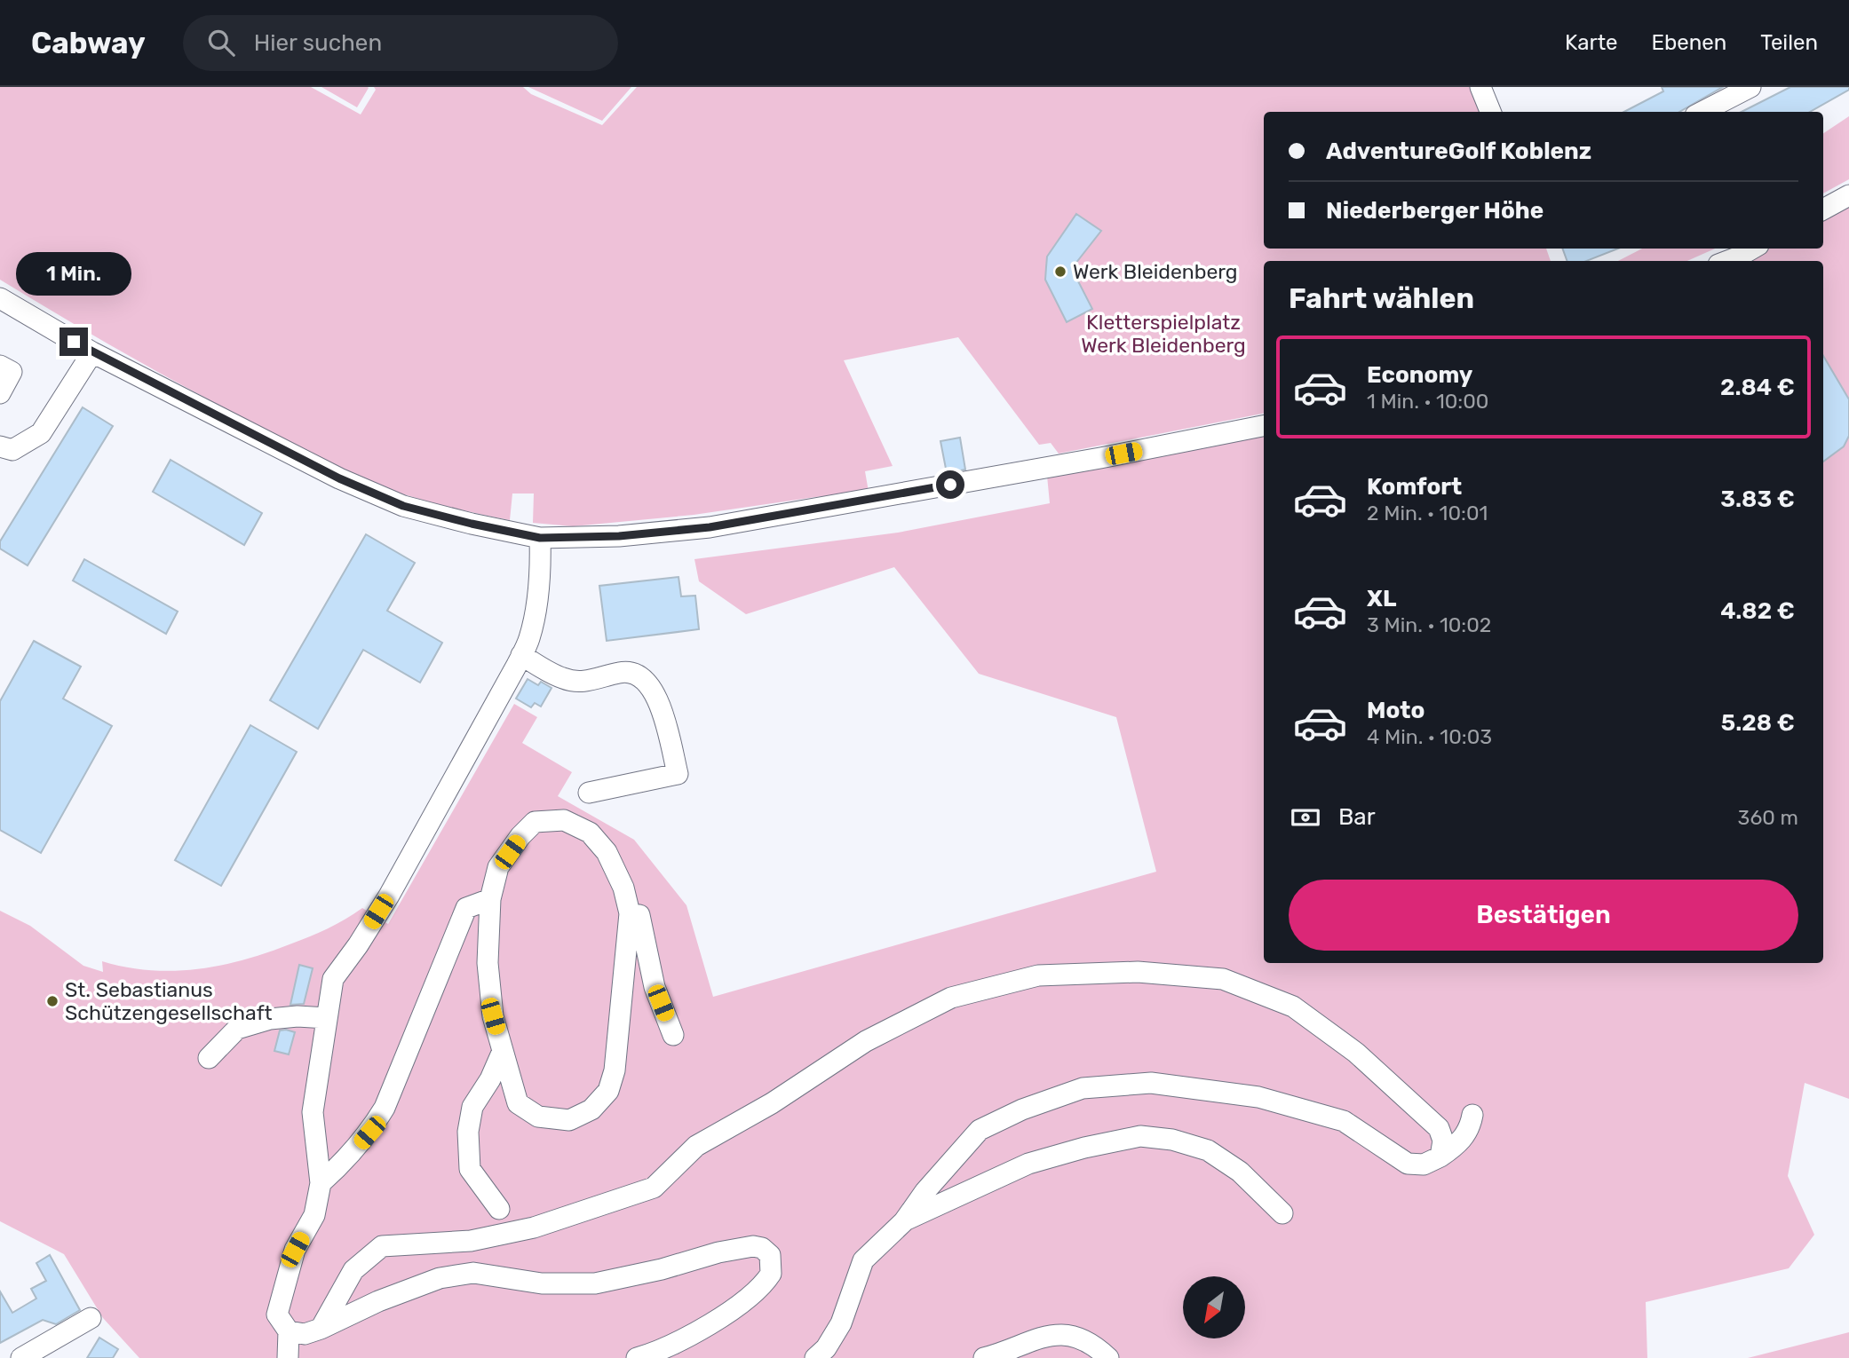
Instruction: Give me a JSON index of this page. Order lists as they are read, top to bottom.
{
  "parks": ["Kletterspielplatz Werk Bleidenberg"],
  "places": ["Werk Bleidenberg", "St. Sebastianus Schützengesellschaft"],
  "north": "bottom left",
  "page": {
    "header": "Cabway",
    "search": "Hier suchen",
    "nav": ["Karte", "Ebenen", "Teilen"],
    "banner": ["AdventureGolf Koblenz", "Niederberger Höhe"],
    "bubble": "1 Min.",
    "heading": "Fahrt wählen",
    "list": [
      {
        "name": "Economy",
        "note": "1 Min. · 10:00",
        "value": "2.84 €"
      },
      {
        "name": "Komfort",
        "note": "2 Min. · 10:01",
        "value": "3.83 €"
      },
      {
        "name": "XL",
        "note": "3 Min. · 10:02",
        "value": "4.82 €"
      },
      {
        "name": "Moto",
        "note": "4 Min. · 10:03",
        "value": "5.28 €"
      }
    ],
    "pay": ["Bar", "360 m"],
    "buttons": "Bestätigen"
  }
}
